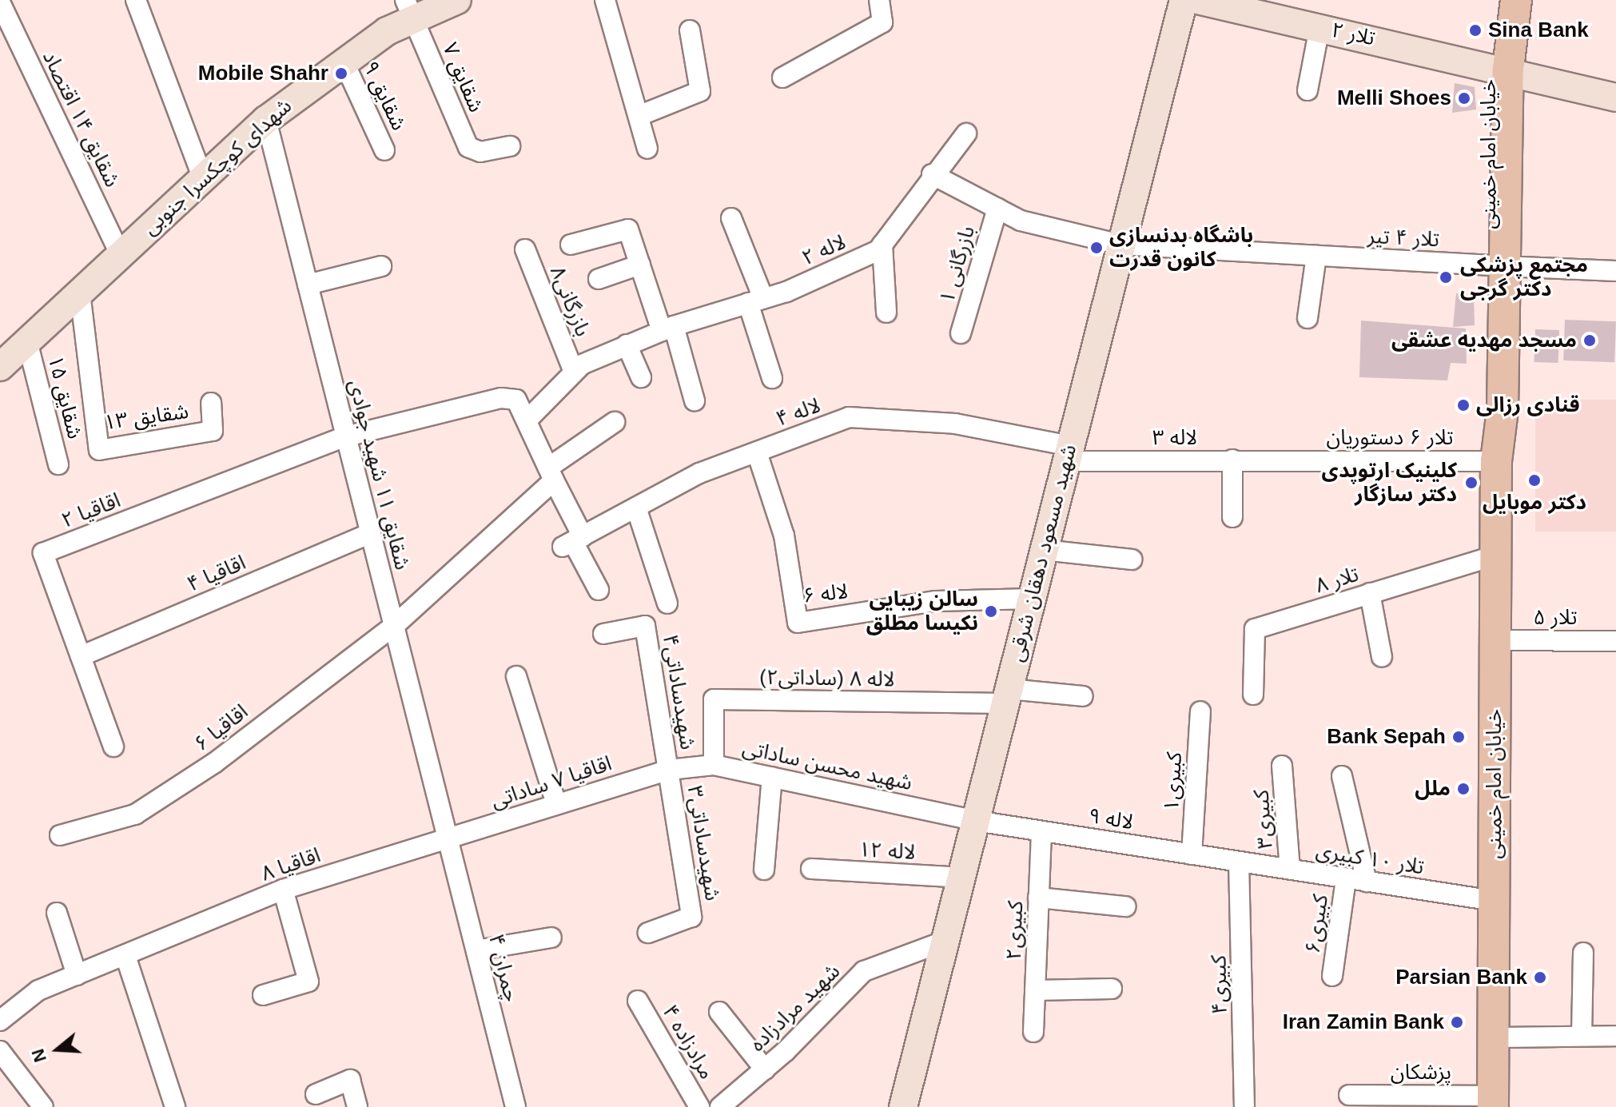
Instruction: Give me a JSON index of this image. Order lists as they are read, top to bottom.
{
  "streets": {
    "main road": [
      "تلار ۲",
      "خیابان امام خمینی",
      "شهدای کوچکسرا جنوبی",
      "شهید مسعود دهقان شرقی"
    ],
    "street": [
      "شقایق ۷",
      "شقایق ۹",
      "شقایق ۱۴ اقتصاد",
      "تلار ۴ تیر",
      "لاله ۲",
      "بازرگانی ۱",
      "بازرگانی۸",
      "شقایق ۱۵",
      "لاله ۴",
      "شقایق ۱۳",
      "لاله ۳",
      "تلار ۶ دستوریان",
      "شقایق ۱۱ شهید جوادی",
      "اقاقیا ۲",
      "اقاقیا ۴",
      "تلار ۸",
      "لاله ۶",
      "تلار ۵",
      "لاله ۸ (ساداتی۲)",
      "شهیدساداتی۴",
      "اقاقیا ۶",
      "شهید محسن ساداتی",
      "کبیری۱",
      "اقاقیا ۷ ساداتی",
      "لاله ۹",
      "کبیری۳",
      "شهیدساداتی۳",
      "لاله ۱۲",
      "تلار ۱۰ کبیری",
      "اقاقیا ۸",
      "کبیری۶",
      "کبیری۲",
      "چمران ۴",
      "کبیری۴",
      "شهید مرادزاده",
      "مرادزاده ۴",
      "پزشکان"
    ]
  },
  "crossings": [
    ["تلار ۲", "خیابان امام خمینی"],
    ["شقایق ۷", "شهدای کوچکسرا جنوبی"],
    ["شقایق ۹", "شهدای کوچکسرا جنوبی"],
    ["شقایق ۱۴ اقتصاد", "شهدای کوچکسرا جنوبی"],
    ["خیابان امام خمینی", "تلار ۴ تیر"],
    ["خیابان امام خمینی", "تلار ۶ دستوریان"],
    ["خیابان امام خمینی", "تلار ۸"],
    ["خیابان امام خمینی", "تلار ۵"],
    ["خیابان امام خمینی", "تلار ۱۰ کبیری"],
    ["خیابان امام خمینی", "پزشکان"],
    ["شهدای کوچکسرا جنوبی", "شقایق ۱۵"],
    ["شهدای کوچکسرا جنوبی", "شقایق ۱۳"],
    ["شهدای کوچکسرا جنوبی", "شقایق ۱۱ شهید جوادی"],
    ["تلار ۴ تیر", "شهید مسعود دهقان شرقی"],
    ["لاله ۲", "بازرگانی۸"],
    ["لاله ۴", "لاله ۳"],
    ["لاله ۴", "شهید مسعود دهقان شرقی"],
    ["لاله ۴", "لاله ۶"],
    ["لاله ۳", "تلار ۶ دستوریان"],
    ["لاله ۳", "شهید مسعود دهقان شرقی"],
    ["شقایق ۱۱ شهید جوادی", "اقاقیا ۲"],
    ["شقایق ۱۱ شهید جوادی", "اقاقیا ۴"],
    ["شقایق ۱۱ شهید جوادی", "اقاقیا ۶"],
    ["شقایق ۱۱ شهید جوادی", "اقاقیا ۷ ساداتی"],
    ["شقایق ۱۱ شهید جوادی", "اقاقیا ۸"],
    ["شقایق ۱۱ شهید جوادی", "چمران ۴"],
    ["اقاقیا ۲", "اقاقیا ۴"],
    ["شهید مسعود دهقان شرقی", "لاله ۶"],
    ["شهید مسعود دهقان شرقی", "لاله ۸ (ساداتی۲)"],
    ["شهید مسعود دهقان شرقی", "شهید محسن ساداتی"],
    ["شهید مسعود دهقان شرقی", "لاله ۹"],
    ["شهید مسعود دهقان شرقی", "لاله ۱۲"],
    ["شهید مسعود دهقان شرقی", "شهید مرادزاده"],
    ["لاله ۸ (ساداتی۲)", "شهید محسن ساداتی"],
    ["شهیدساداتی۴", "شهید محسن ساداتی"],
    ["شهیدساداتی۴", "اقاقیا ۷ ساداتی"],
    ["شهیدساداتی۴", "شهیدساداتی۳"],
    ["شهید محسن ساداتی", "اقاقیا ۷ ساداتی"],
    ["شهید محسن ساداتی", "لاله ۹"],
    ["شهید محسن ساداتی", "شهیدساداتی۳"],
    ["کبیری۱", "لاله ۹"],
    ["اقاقیا ۷ ساداتی", "شهیدساداتی۳"],
    ["اقاقیا ۷ ساداتی", "اقاقیا ۸"],
    ["اقاقیا ۷ ساداتی", "چمران ۴"],
    ["لاله ۹", "تلار ۱۰ کبیری"],
    ["لاله ۹", "کبیری۲"],
    ["لاله ۹", "کبیری۴"],
    ["کبیری۳", "تلار ۱۰ کبیری"],
    ["تلار ۱۰ کبیری", "کبیری۶"],
    ["تلار ۱۰ کبیری", "کبیری۴"],
    ["اقاقیا ۸", "چمران ۴"]
  ],
  "places": [
    "Sina Bank",
    "Mobile Shahr",
    "Melli Shoes",
    "باشگاه بدنسازی کانون قدرت",
    "مجتمع پزشکی دکتر گرجی",
    "مسجد مهدیه عشقی",
    "قنادی رزالی",
    "دکتر موبایل",
    "کلینیک ارتوپدی دکتر سازگار",
    "سالن زیبایی نکیسا مطلق",
    "Bank Sepah",
    "ملل",
    "Parsian Bank",
    "Iran Zamin Bank"
  ],
  "north": "left"
}
